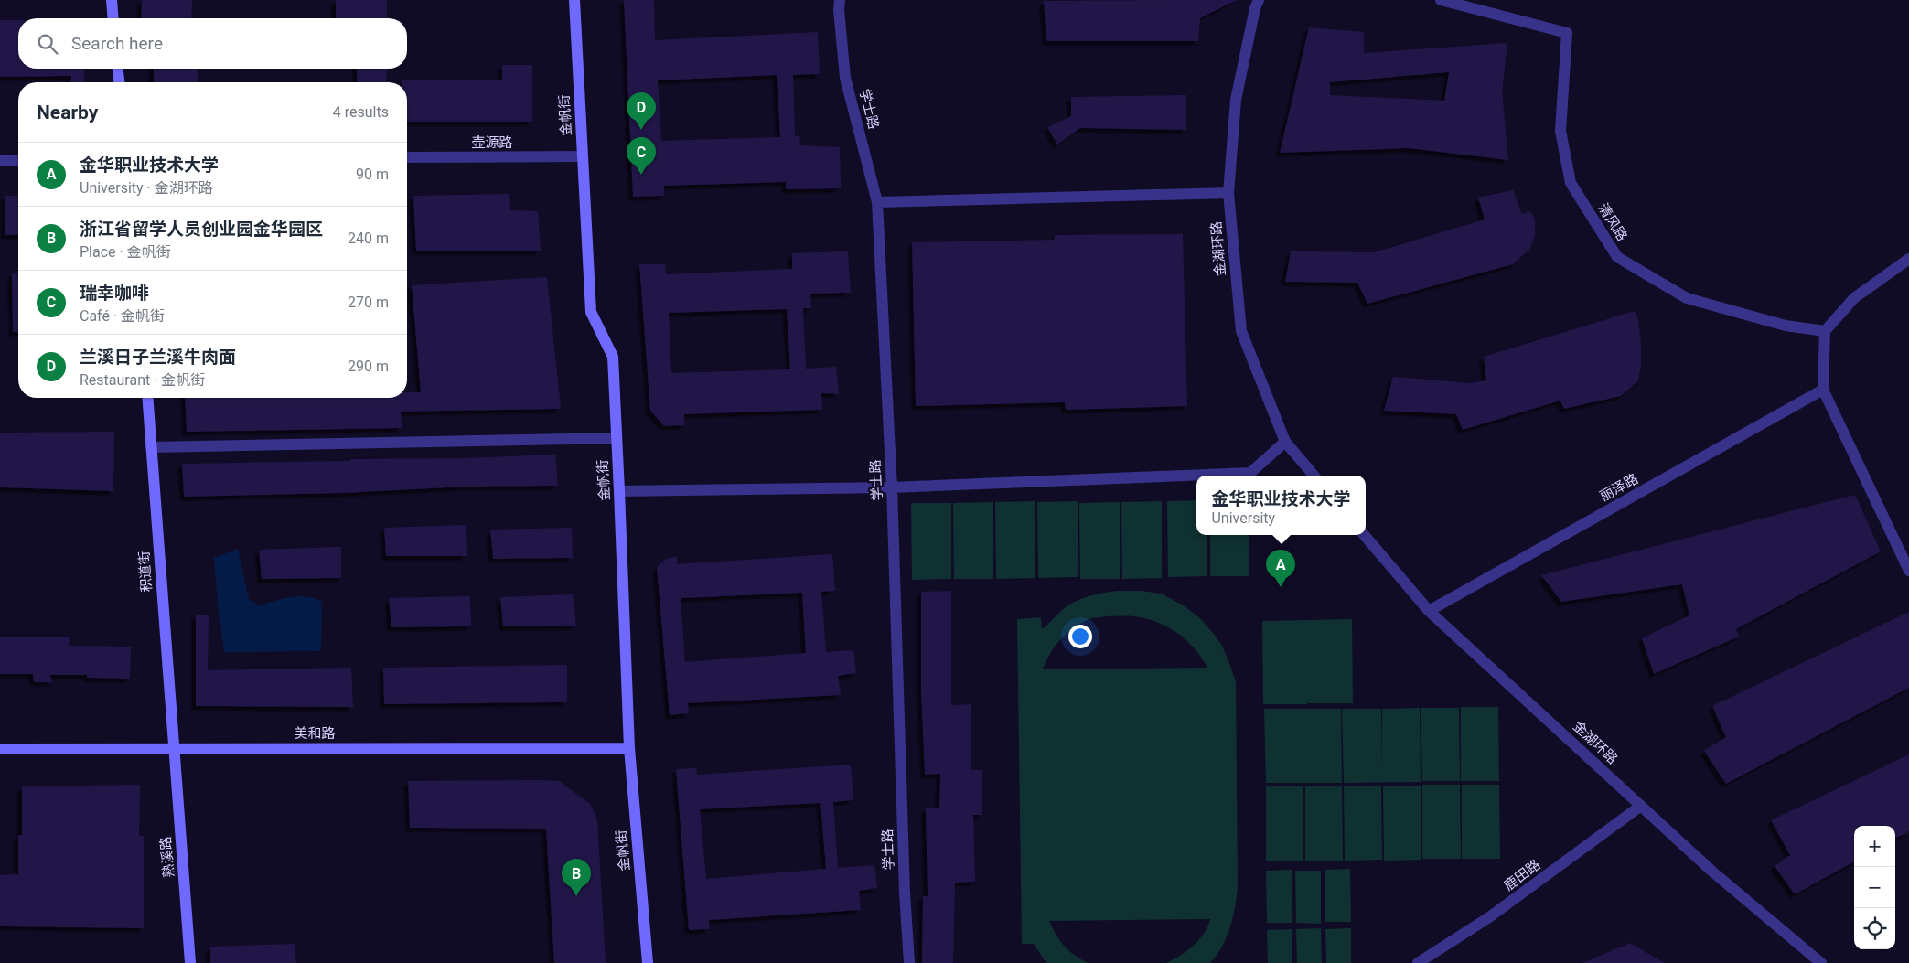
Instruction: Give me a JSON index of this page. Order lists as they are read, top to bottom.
{
  "streets": {
    "street": [
      "学士路",
      "金帆街",
      "壶源路",
      "清风路",
      "金湖环路",
      "丽泽路",
      "积道街",
      "美和路",
      "熟溪路",
      "鹿田路"
    ]
  },
  "crossings": [
    ["金帆街", "壶源路"],
    ["金帆街", "美和路"],
    ["金湖环路", "丽泽路"],
    ["金湖环路", "鹿田路"],
    ["积道街", "美和路"],
    ["积道街", "熟溪路"],
    ["美和路", "熟溪路"]
  ],
  "page": {
    "search": "Search here",
    "heading": ["Nearby", "4 results"],
    "pins": [
      "D",
      "C",
      "A",
      "B"
    ],
    "list": [
      {
        "mark": "A",
        "name": "金华职业技术大学",
        "note": "University · 金湖环路",
        "value": "90 m"
      },
      {
        "mark": "B",
        "name": "浙江省留学人员创业园金华园区",
        "note": "Place · 金帆街",
        "value": "240 m"
      },
      {
        "mark": "C",
        "name": "瑞幸咖啡",
        "note": "Café · 金帆街",
        "value": "270 m"
      },
      {
        "mark": "D",
        "name": "兰溪日子兰溪牛肉面",
        "note": "Restaurant · 金帆街",
        "value": "290 m"
      }
    ],
    "popup": ["金华职业技术大学", "University"],
    "map_buttons": ["+", "−"]
  }
}
